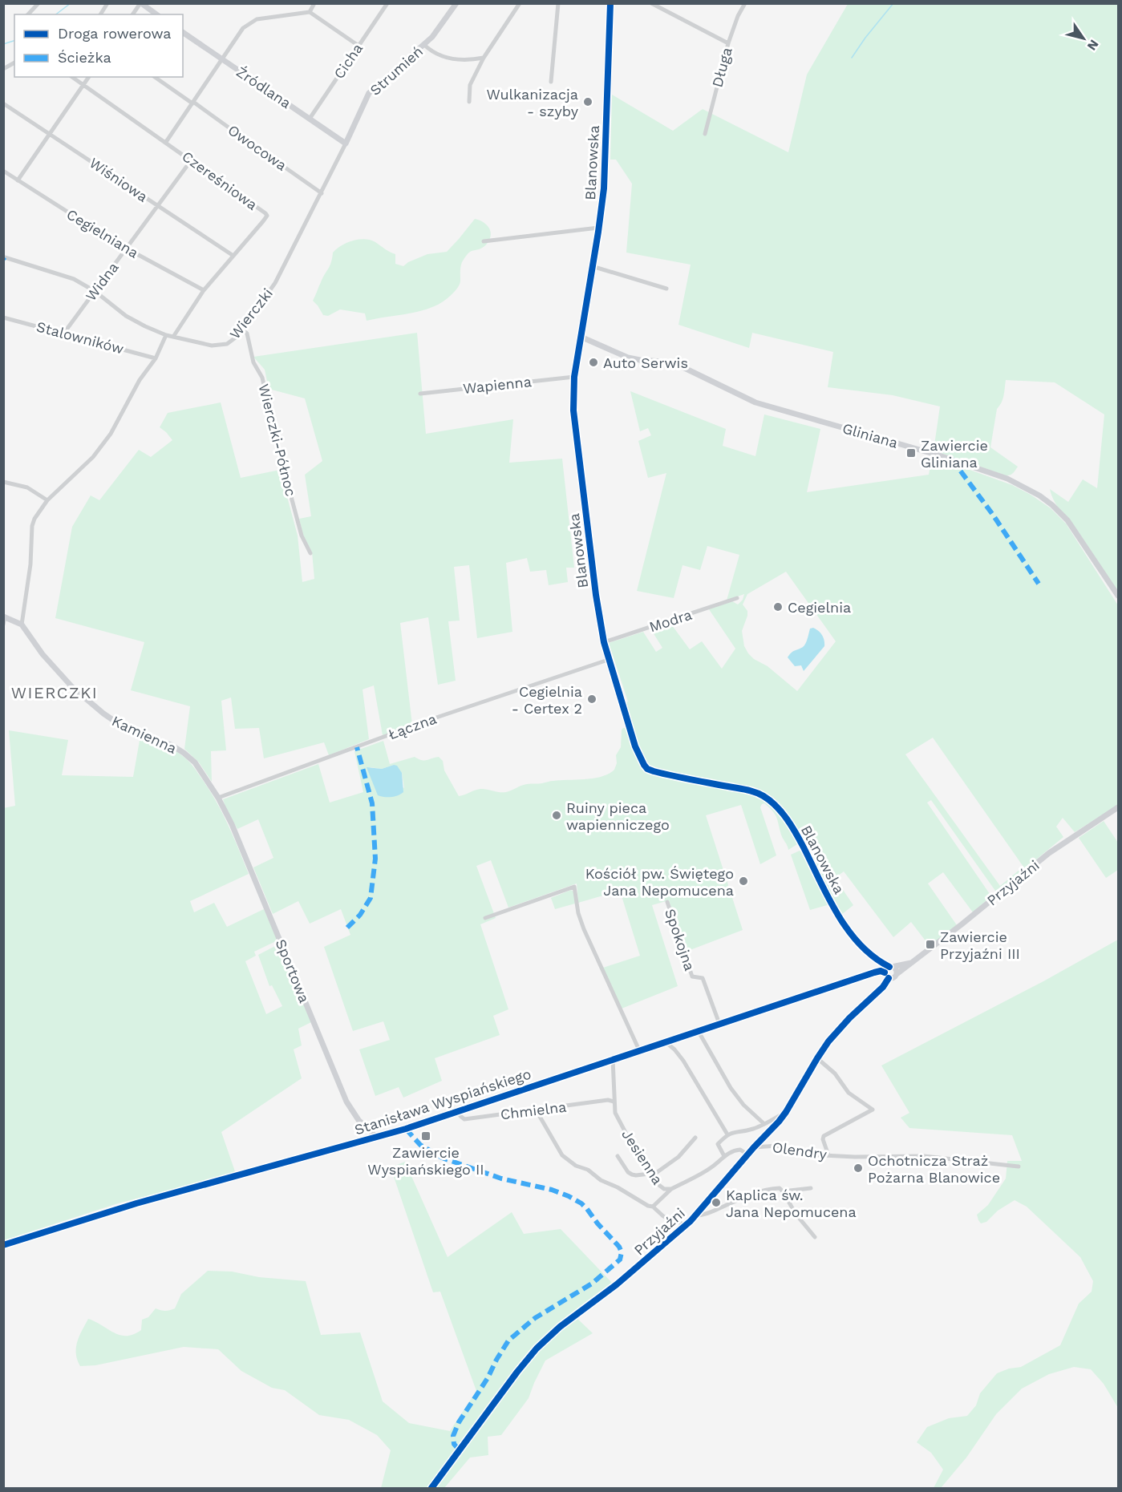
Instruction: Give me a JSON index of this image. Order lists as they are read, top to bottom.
{
  "streets": {
    "street": [
      "Cicha",
      "Długa",
      "Strumień",
      "Źródlana",
      "Owocowa",
      "Blanowska",
      "Wiśniowa",
      "Czereśniowa",
      "Cegielniana",
      "Widna",
      "Wierczki",
      "Stalowników",
      "Wapienna",
      "Gliniana",
      "Wierczki-Północ",
      "Modra",
      "Łączna",
      "Kamienna",
      "Przyjaźni",
      "Spokojna",
      "Sportowa",
      "Stanisława Wyspiańskiego",
      "Chmielna",
      "Olendry",
      "Jesienna"
    ]
  },
  "crossings": [
    ["Cicha", "Źródlana"],
    ["Strumień", "Źródlana"],
    ["Strumień", "Wierczki"],
    ["Źródlana", "Wierczki"],
    ["Owocowa", "Wierczki"],
    ["Blanowska", "Wapienna"],
    ["Blanowska", "Gliniana"],
    ["Blanowska", "Modra"],
    ["Blanowska", "Łączna"],
    ["Blanowska", "Przyjaźni"],
    ["Blanowska", "Stanisława Wyspiańskiego"],
    ["Wiśniowa", "Czereśniowa"],
    ["Wiśniowa", "Widna"],
    ["Czereśniowa", "Cegielniana"],
    ["Czereśniowa", "Widna"],
    ["Czereśniowa", "Wierczki"],
    ["Cegielniana", "Widna"],
    ["Widna", "Wierczki"],
    ["Widna", "Stalowników"],
    ["Wierczki", "Wierczki-Północ"],
    ["Łączna", "Kamienna"],
    ["Łączna", "Sportowa"],
    ["Kamienna", "Sportowa"],
    ["Przyjaźni", "Stanisława Wyspiańskiego"],
    ["Przyjaźni", "Olendry"],
    ["Spokojna", "Stanisława Wyspiańskiego"],
    ["Sportowa", "Stanisława Wyspiańskiego"],
    ["Stanisława Wyspiańskiego", "Chmielna"],
    ["Stanisława Wyspiańskiego", "Jesienna"],
    ["Chmielna", "Jesienna"]
  ],
  "districts": ["WIERCZKI"],
  "places": {
    "other": [
      "Wulkanizacja - szyby",
      "Auto Serwis",
      "Cegielnia",
      "Cegielnia - Certex 2",
      "Ruiny pieca wapienniczego",
      "Kościół pw. Świętego Jana Nepomucena",
      "Ochotnicza Straż Pożarna Blanowice",
      "Kaplica św. Jana Nepomucena"
    ],
    "transit": ["Zawiercie Gliniana", "Zawiercie Przyjaźni III", "Zawiercie Wyspiańskiego II"]
  },
  "legend": ["Droga rowerowa", "Ścieżka"],
  "north": "bottom right"
}
